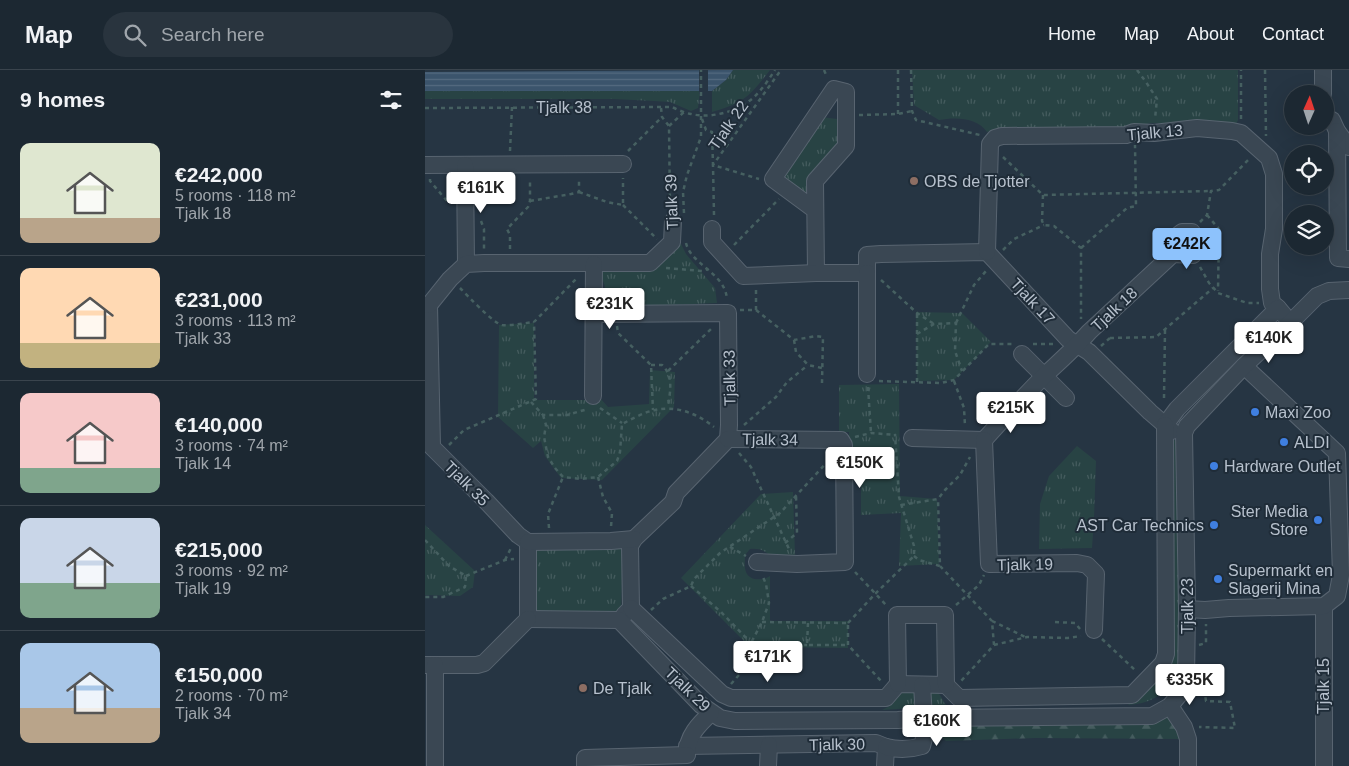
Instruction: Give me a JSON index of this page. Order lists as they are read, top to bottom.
{
  "streets": {
    "street": [
      "Tjalk 13",
      "Tjalk 39",
      "Tjalk 17",
      "Tjalk 18",
      "Tjalk 33",
      "Tjalk 34",
      "Tjalk 35",
      "Tjalk 19",
      "Tjalk 23",
      "Tjalk 15",
      "Tjalk 29",
      "Tjalk 30"
    ],
    "path": ["Tjalk 38", "Tjalk 22"]
  },
  "crossings": [
    ["Tjalk 38", "Tjalk 22"],
    ["Tjalk 38", "Tjalk 39"],
    ["Tjalk 17", "Tjalk 18"],
    ["Tjalk 17", "Tjalk 23"],
    ["Tjalk 33", "Tjalk 34"],
    ["Tjalk 23", "Tjalk 29"]
  ],
  "places": [
    "OBS de Tjotter",
    "Maxi Zoo",
    "ALDI",
    "Hardware Outlet",
    "Ster Media Store",
    "AST Car Technics",
    "Supermarkt en Slagerij Mina",
    "De Tjalk"
  ],
  "north": "top",
  "page": {
    "header": "Map",
    "search": "Search here",
    "nav": [
      "Home",
      "Map",
      "About",
      "Contact"
    ],
    "heading": "9 homes",
    "list": [
      {
        "name": "€242,000",
        "note": "5 rooms · 118 m² · Tjalk 18"
      },
      {
        "name": "€231,000",
        "note": "3 rooms · 113 m² · Tjalk 33"
      },
      {
        "name": "€140,000",
        "note": "3 rooms · 74 m² · Tjalk 14"
      },
      {
        "name": "€215,000",
        "note": "3 rooms · 92 m² · Tjalk 19"
      },
      {
        "name": "€150,000",
        "note": "2 rooms · 70 m² · Tjalk 34"
      }
    ],
    "price": [
      "€161K",
      "€242K",
      "€231K",
      "€140K",
      "€215K",
      "€150K",
      "€171K",
      "€335K",
      "€160K"
    ]
  }
}
